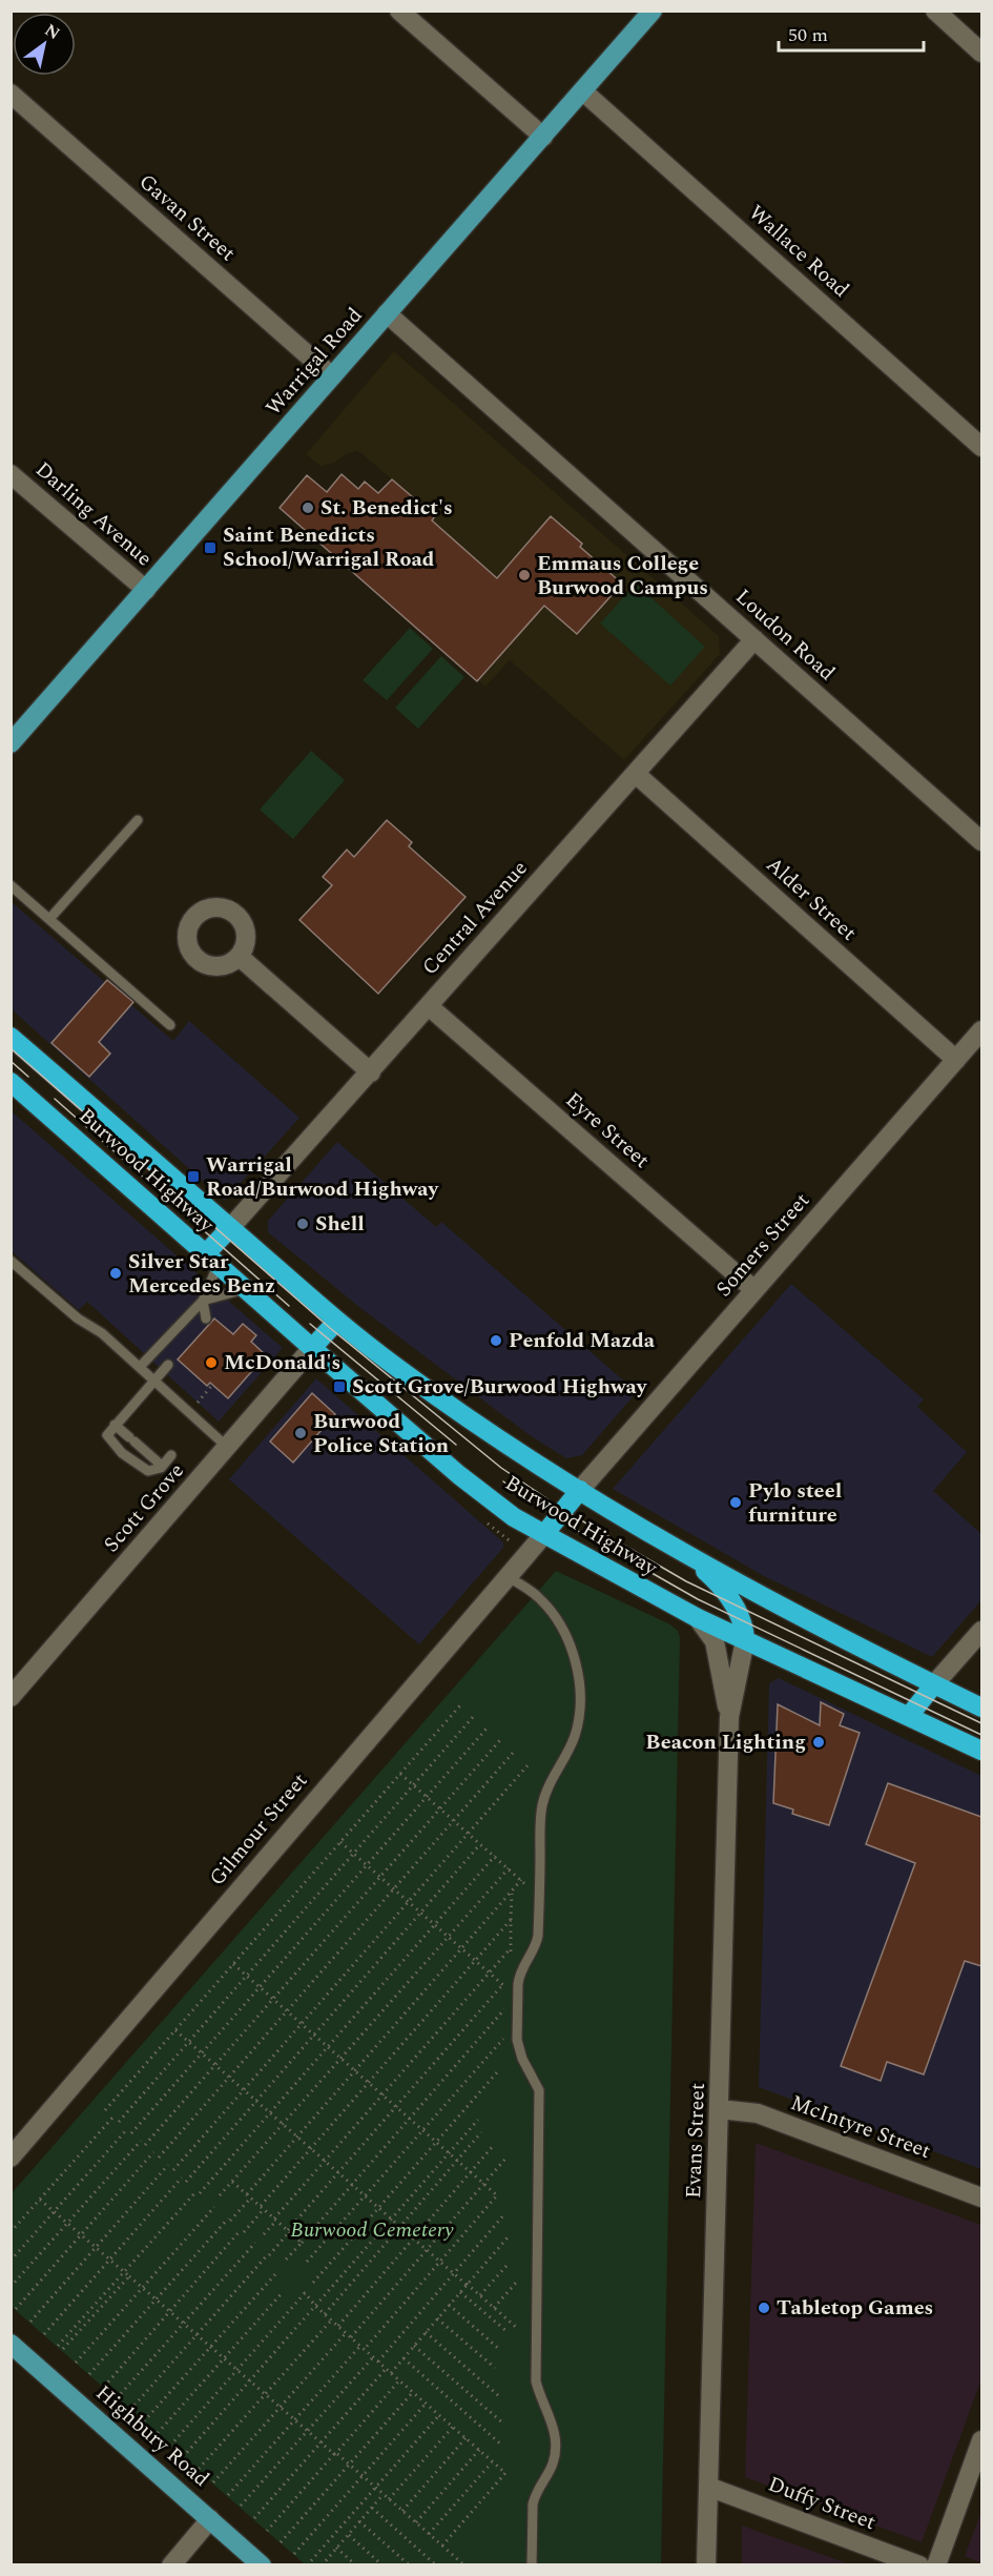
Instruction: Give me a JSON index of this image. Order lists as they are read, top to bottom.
{
  "streets": {
    "highway": ["Burwood Highway"],
    "main road": ["Warrigal Road", "Highbury Road"],
    "street": [
      "Gavan Street",
      "Wallace Road",
      "Darling Avenue",
      "Loudon Road",
      "Alder Street",
      "Central Avenue",
      "Eyre Street",
      "Somers Street",
      "Scott Grove",
      "Gilmour Street",
      "McIntyre Street",
      "Evans Street",
      "Duffy Street"
    ]
  },
  "crossings": [
    ["Gavan Street", "Warrigal Road"],
    ["Wallace Road", "Warrigal Road"],
    ["Warrigal Road", "Darling Avenue"],
    ["Warrigal Road", "Loudon Road"],
    ["Loudon Road", "Central Avenue"],
    ["Alder Street", "Central Avenue"],
    ["Alder Street", "Somers Street"],
    ["Central Avenue", "Eyre Street"],
    ["Central Avenue", "Burwood Highway"],
    ["Eyre Street", "Somers Street"],
    ["Burwood Highway", "Somers Street"],
    ["Burwood Highway", "Scott Grove"],
    ["Burwood Highway", "Gilmour Street"],
    ["Burwood Highway", "Evans Street"],
    ["McIntyre Street", "Evans Street"],
    ["Evans Street", "Duffy Street"]
  ],
  "parks": ["Burwood Cemetery"],
  "places": {
    "other": [
      "St. Benedict's",
      "Emmaus College Burwood Campus",
      "Shell",
      "Silver Star Mercedes Benz",
      "Penfold Mazda",
      "McDonald's",
      "Burwood Police Station",
      "Pylo steel furniture",
      "Beacon Lighting",
      "Tabletop Games"
    ],
    "transit": ["Saint Benedicts School/Warrigal Road", "Warrigal Road/Burwood Highway", "Scott Grove/Burwood Highway"]
  },
  "scale_bar": "50 m",
  "north": "top right"
}
